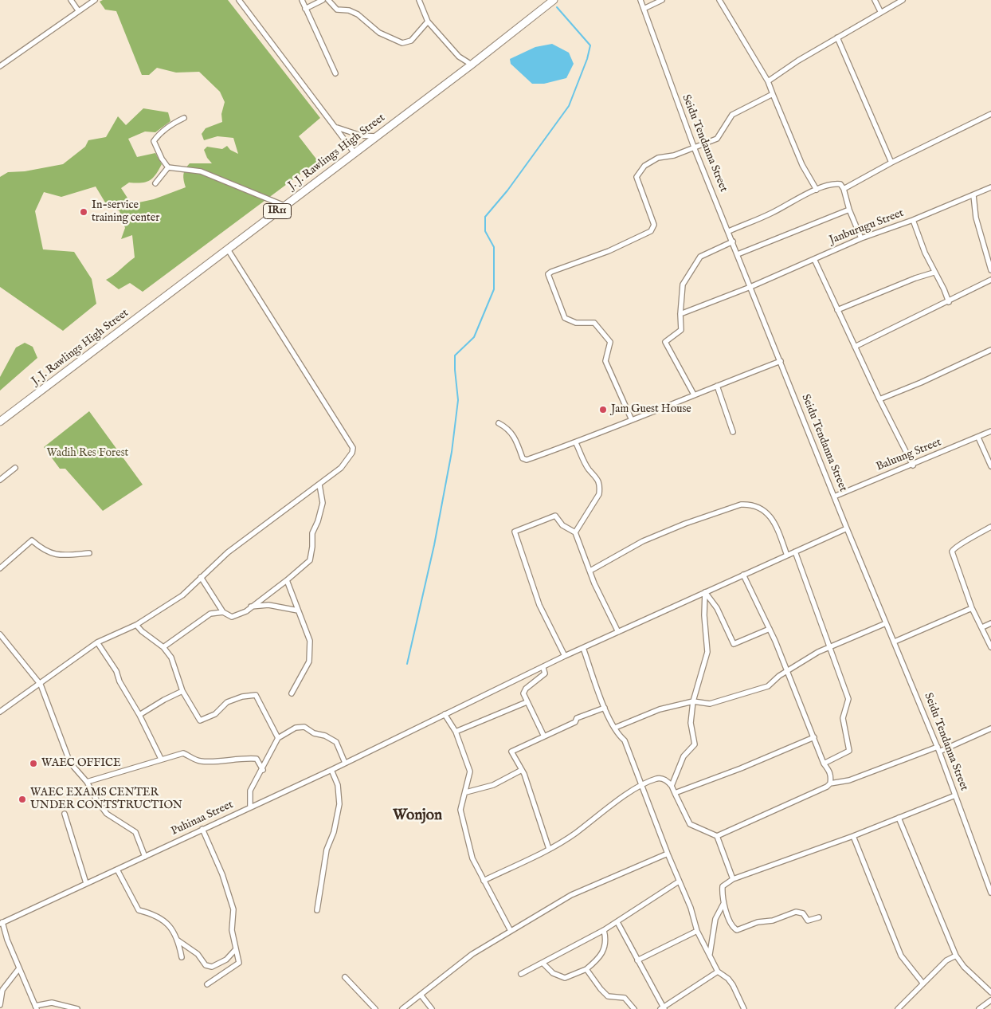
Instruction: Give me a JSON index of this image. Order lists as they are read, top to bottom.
{
  "streets": {
    "main road": ["J. J. Rawlings High Street", "IR11"],
    "street": [
      "Seidu Tendanna Street",
      "Janburugu Street",
      "Baluung Street",
      "Puhinaa Street"
    ]
  },
  "crossings": [
    ["Seidu Tendanna Street", "Janburugu Street"],
    ["Seidu Tendanna Street", "Baluung Street"],
    ["Seidu Tendanna Street", "Puhinaa Street"]
  ],
  "districts": ["Wonjon"],
  "parks": ["Wadih Res Forest"],
  "places": [
    "In-service training center",
    "Jam Guest House",
    "WAEC OFFICE",
    "WAEC EXAMS CENTER UNDER CONTSTRUCTION"
  ]
}
